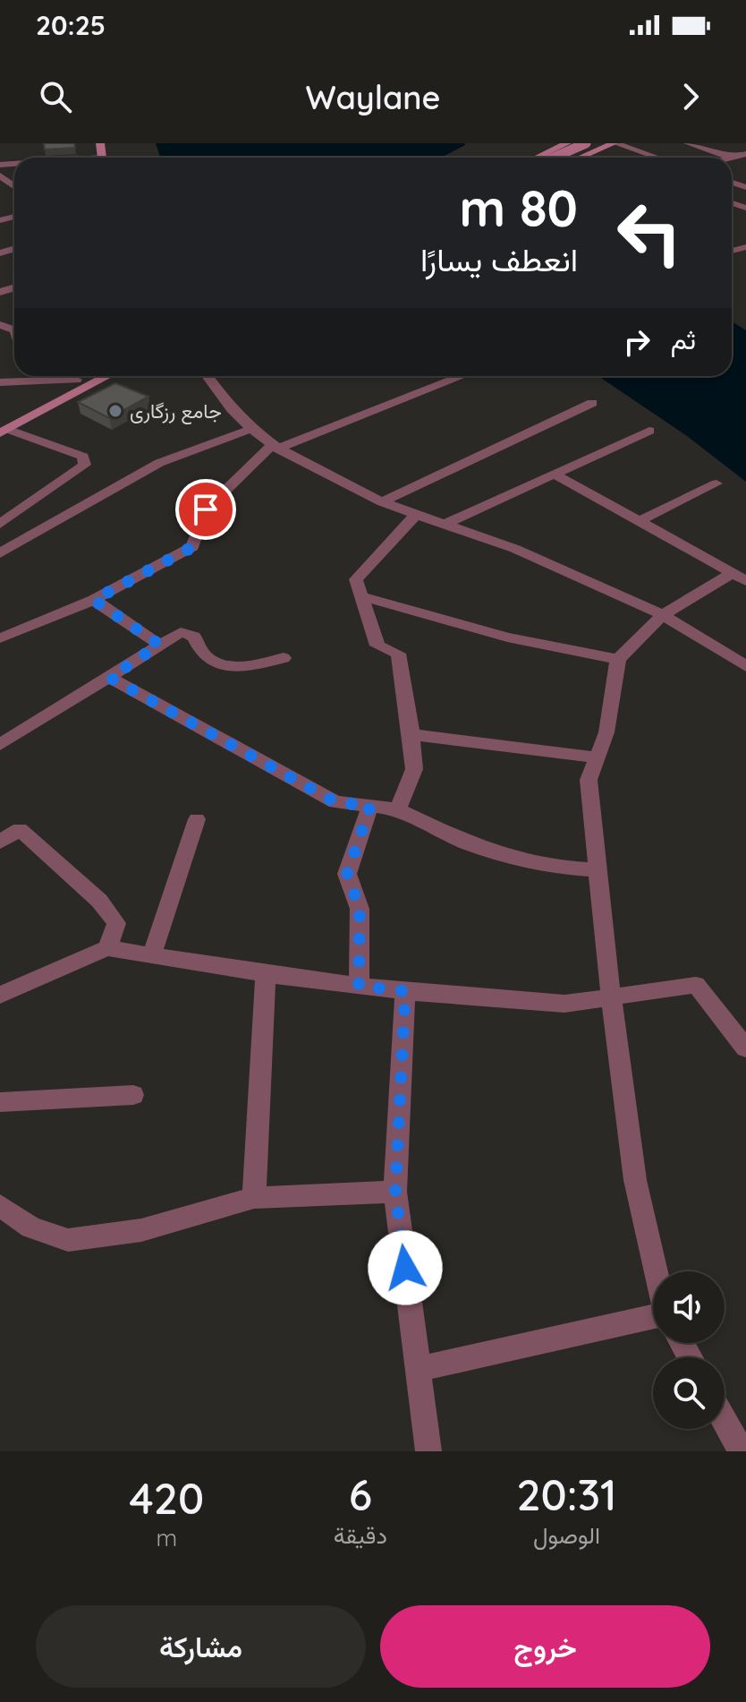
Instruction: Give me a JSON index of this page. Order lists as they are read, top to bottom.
{
  "places": ["جامع رزگاری"],
  "page": {
    "status": "20:25",
    "header": "Waylane",
    "turn": ["80 m", "انعطف يسارًا"],
    "then": "ثم",
    "eta": [
      "20:31",
      "الوصول",
      "6",
      "دقيقة",
      "420",
      "m"
    ],
    "buttons": ["خروج", "مشاركة"]
  }
}
